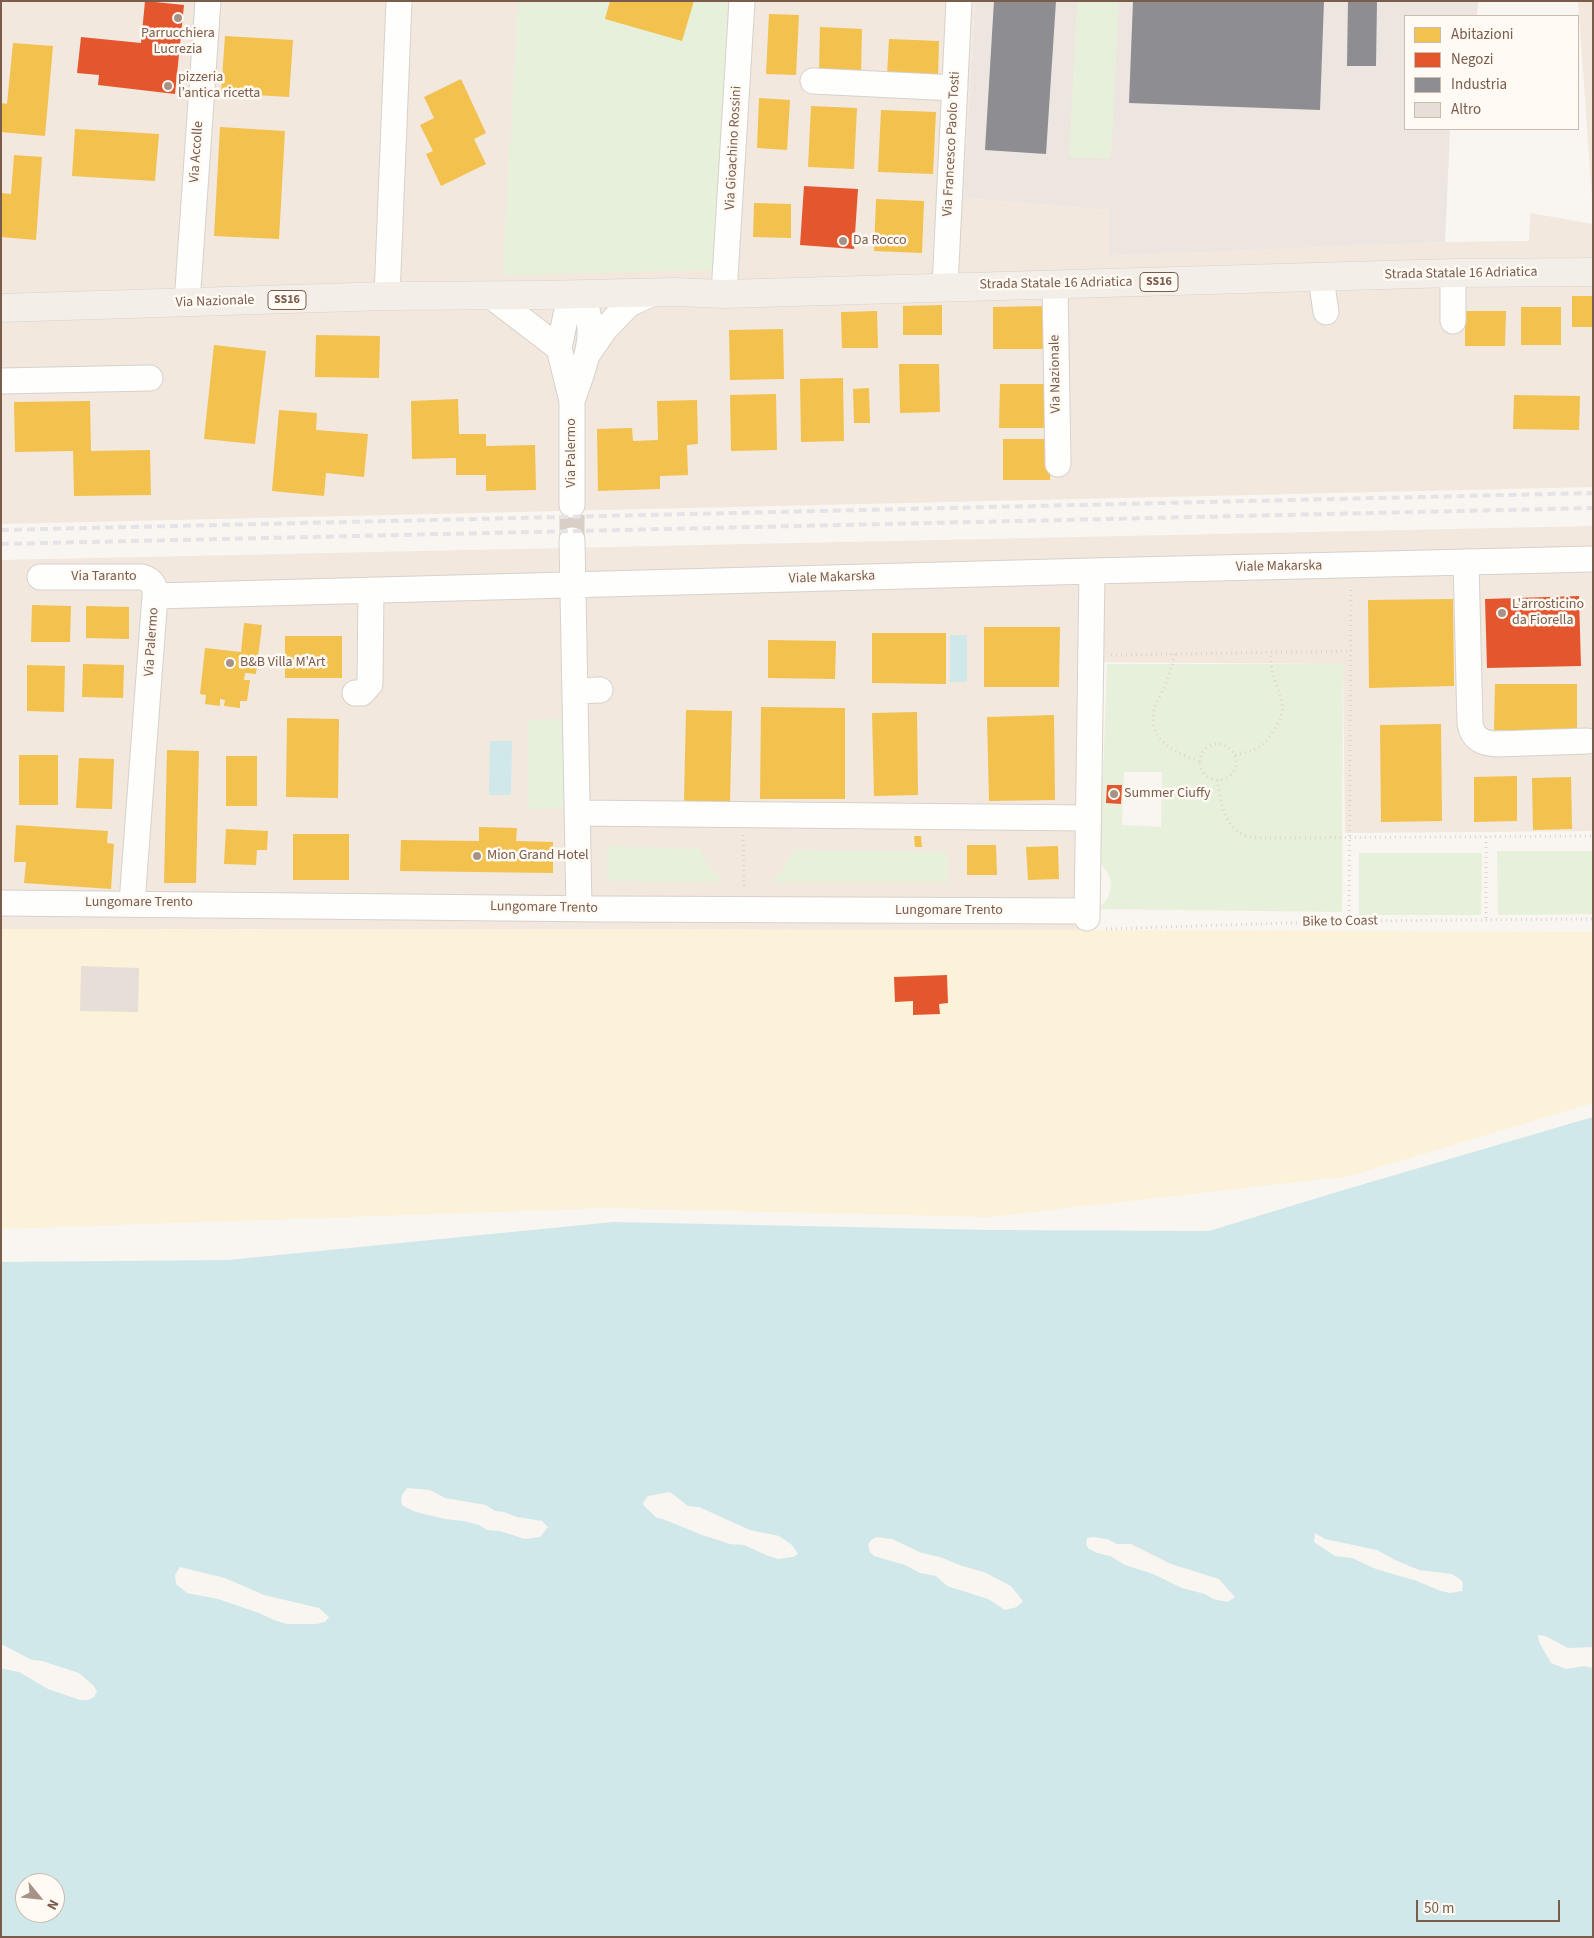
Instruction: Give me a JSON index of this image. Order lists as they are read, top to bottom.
{
  "streets": {
    "main road": ["Strada Statale 16 Adriatica", "SS16", "Via Nazionale"],
    "street": [
      "Via Francesco Paolo Tosti",
      "Via Gioachino Rossini",
      "Via Accolle",
      "Via Palermo",
      "Viale Makarska",
      "Via Taranto",
      "Lungomare Trento"
    ],
    "path": ["Bike to Coast"]
  },
  "crossings": [
    ["Via Francesco Paolo Tosti", "Strada Statale 16 Adriatica"],
    ["Via Gioachino Rossini", "Strada Statale 16 Adriatica"],
    ["Via Accolle", "Via Nazionale"],
    ["Strada Statale 16 Adriatica", "Via Nazionale"],
    ["Strada Statale 16 Adriatica", "Via Palermo"],
    ["Via Nazionale", "Via Palermo"],
    ["Via Palermo", "Viale Makarska"],
    ["Via Palermo", "Via Taranto"],
    ["Via Palermo", "Lungomare Trento"],
    ["Lungomare Trento", "Bike to Coast"]
  ],
  "places": [
    "Parrucchiera Lucrezia",
    "pizzeria l’antica ricetta",
    "Da Rocco",
    "L'arrosticino da Fiorella",
    "B&B Villa M'Art",
    "Summer Ciuffy",
    "Mion Grand Hotel"
  ],
  "legend": [
    "Abitazioni",
    "Negozi",
    "Industria",
    "Altro"
  ],
  "scale_bar": "50 m",
  "north": "bottom right"
}
